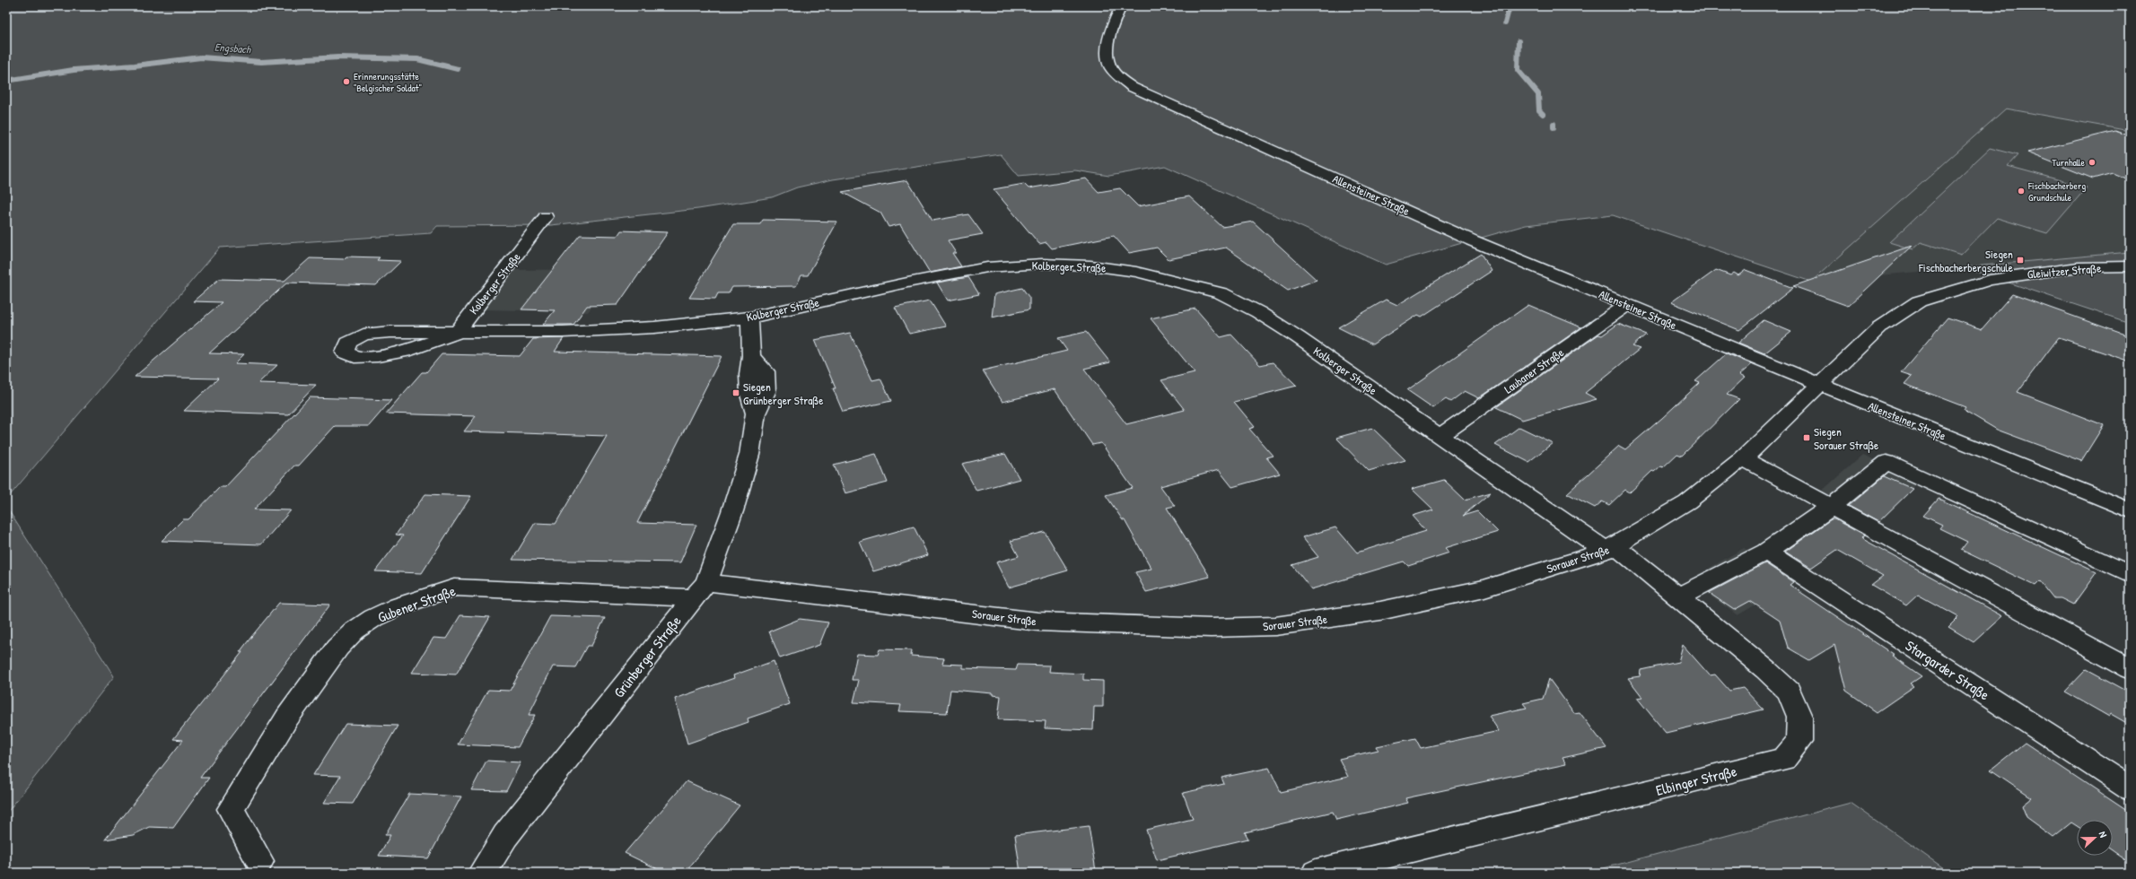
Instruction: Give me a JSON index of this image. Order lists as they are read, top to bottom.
{
  "streets": {
    "street": [
      "Allensteiner Straße",
      "Kolberger Straße",
      "Gleiwitzer Straße",
      "Laubaner Straße",
      "Sorauer Straße",
      "Gubener Straße",
      "Grünberger Straße",
      "Stargarder Straße",
      "Elbinger Straße"
    ]
  },
  "crossings": [
    ["Allensteiner Straße", "Gleiwitzer Straße"],
    ["Allensteiner Straße", "Laubaner Straße"],
    ["Allensteiner Straße", "Sorauer Straße"],
    ["Kolberger Straße", "Laubaner Straße"],
    ["Kolberger Straße", "Sorauer Straße"],
    ["Kolberger Straße", "Grünberger Straße"],
    ["Kolberger Straße", "Elbinger Straße"],
    ["Gleiwitzer Straße", "Sorauer Straße"],
    ["Sorauer Straße", "Gubener Straße"],
    ["Sorauer Straße", "Grünberger Straße"],
    ["Sorauer Straße", "Elbinger Straße"],
    ["Gubener Straße", "Grünberger Straße"]
  ],
  "water": ["Engsbach"],
  "places": {
    "other": ["Erinnerungsstätte \"Belgischer Soldat\"", "Turnhalle", "Fischbacherberg Grundschule"],
    "transit": ["Siegen Fischbacherbergschule", "Siegen Grünberger Straße", "Siegen Sorauer Straße"]
  },
  "north": "right"
}
